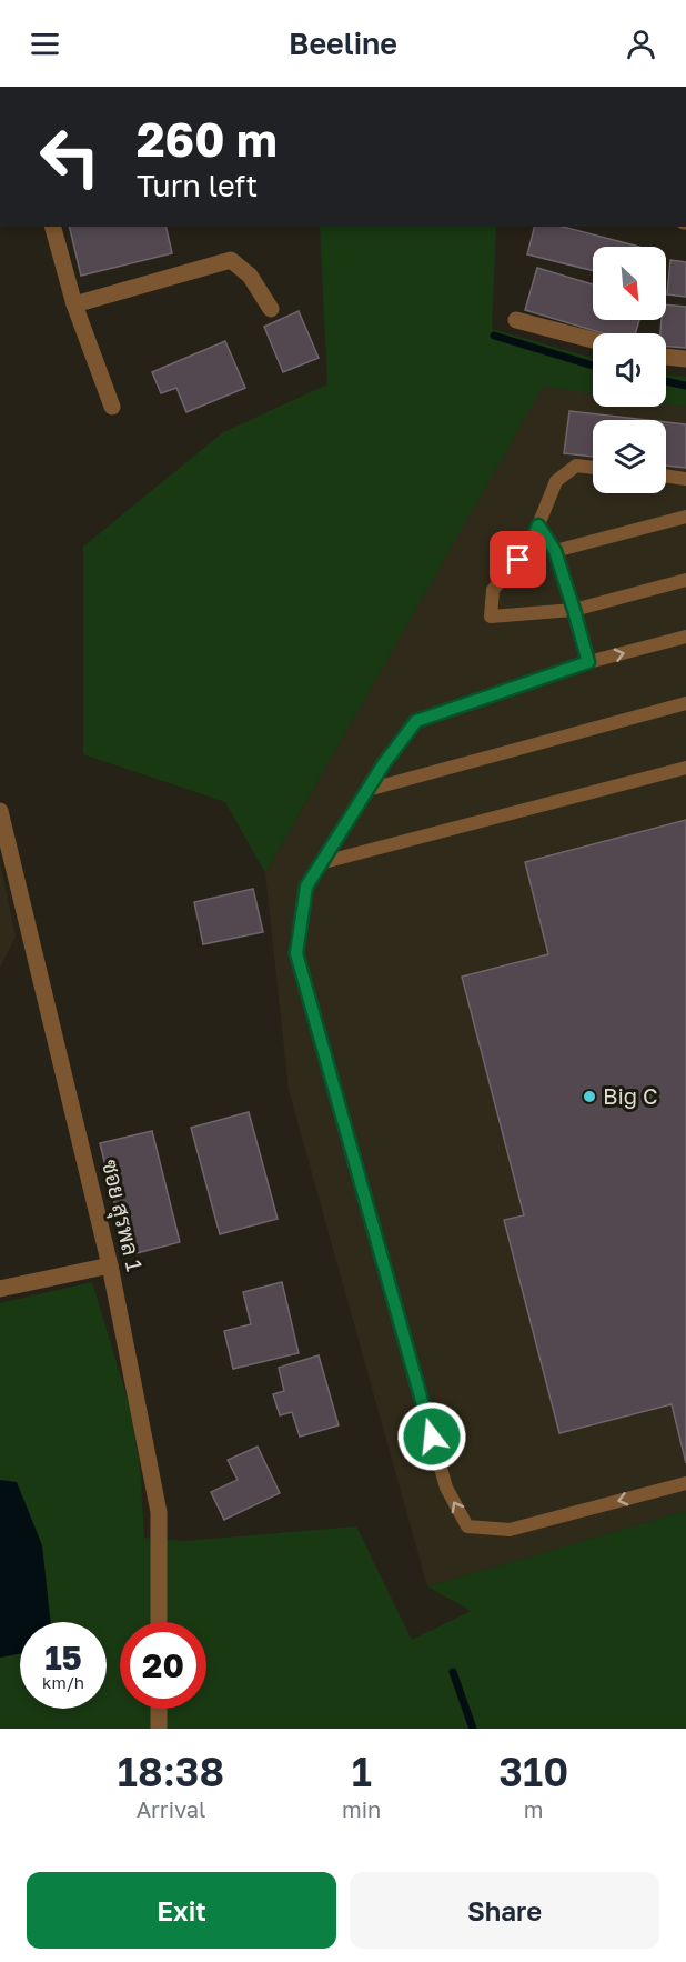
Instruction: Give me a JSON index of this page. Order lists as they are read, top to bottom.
{
  "streets": {
    "street": ["ซอย สุรพล 1"]
  },
  "places": ["Big C"],
  "north": "bottom right",
  "page": {
    "header": "Beeline",
    "turn": ["260 m", "Turn left"],
    "speed": "15 km/h",
    "limit": "20",
    "eta": [
      "18:38",
      "Arrival",
      "1",
      "min",
      "310",
      "m"
    ],
    "buttons": ["Exit", "Share"]
  }
}
